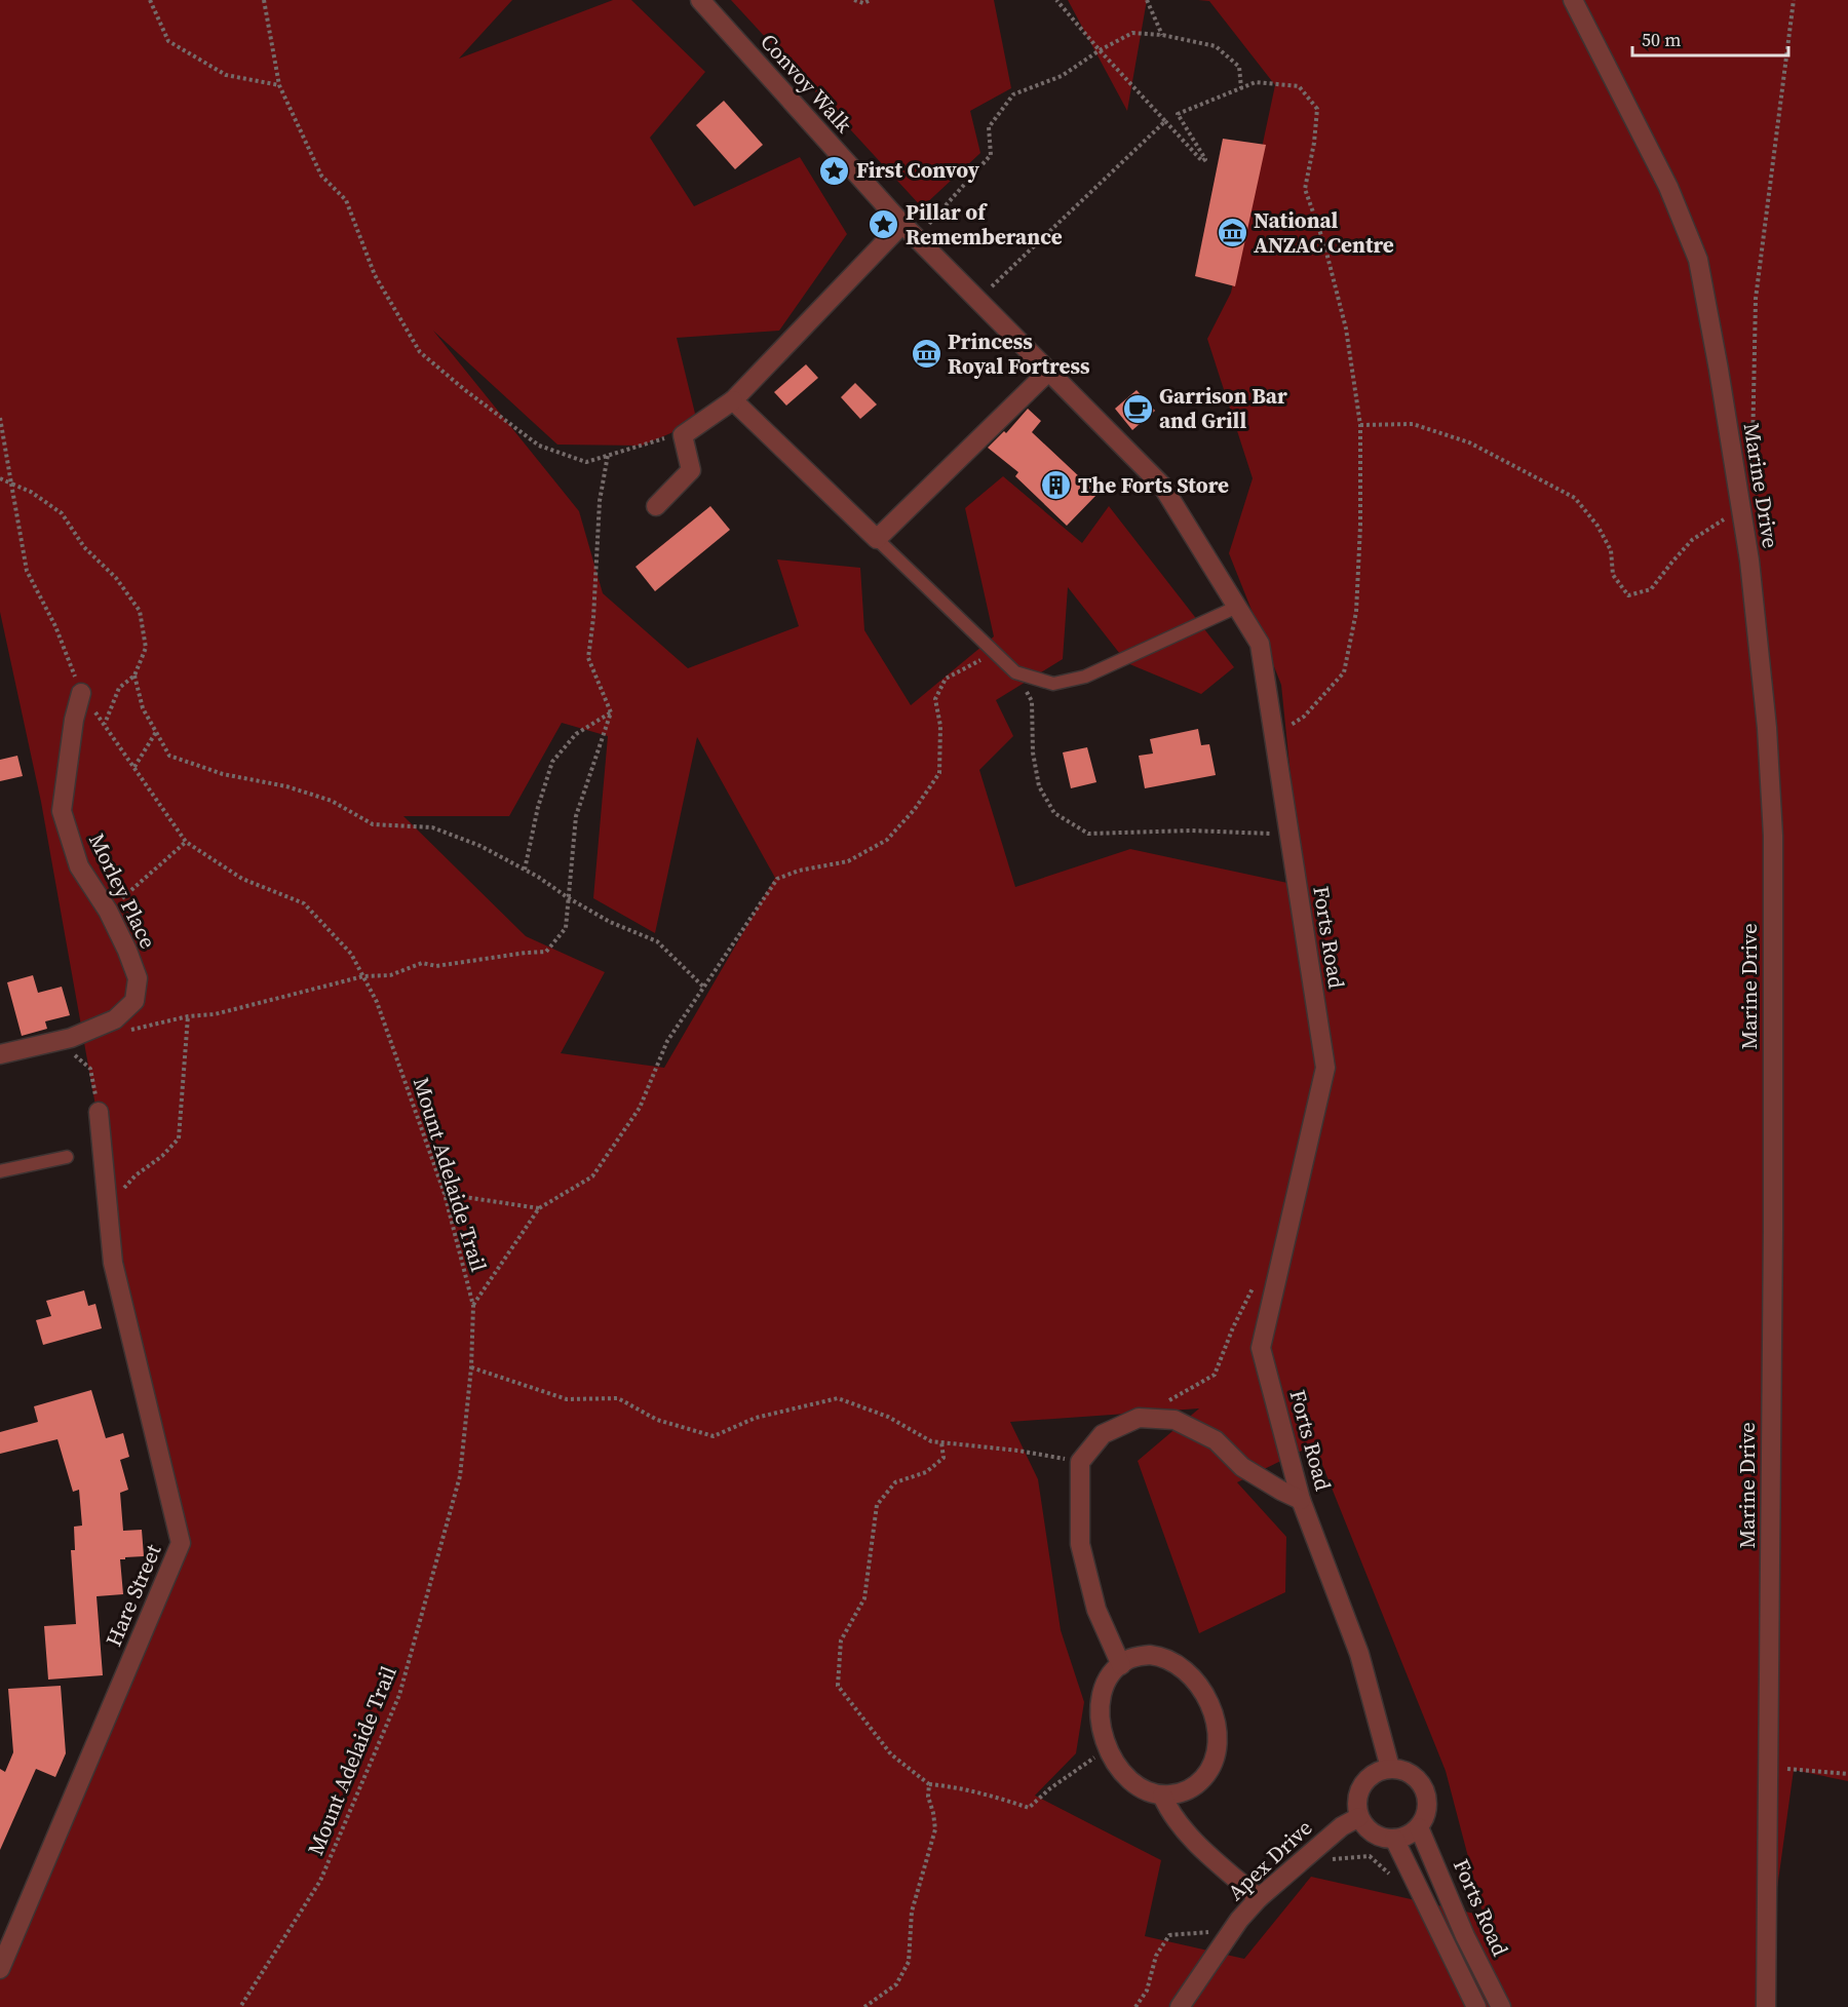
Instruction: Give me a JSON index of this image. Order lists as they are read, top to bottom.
{
  "streets": {
    "street": [
      "Convoy Walk",
      "Marine Drive",
      "Morley Place",
      "Forts Road",
      "Hare Street",
      "Apex Drive"
    ],
    "path": ["Mount Adelaide Trail"]
  },
  "crossings": [
    ["Convoy Walk", "Forts Road"],
    ["Morley Place", "Mount Adelaide Trail"],
    ["Forts Road", "Apex Drive"]
  ],
  "places": {
    "place": ["First Convoy", "Pillar of Rememberance"],
    "museum": ["National ANZAC Centre", "Princess Royal Fortress"],
    "cafe": ["Garrison Bar and Grill"],
    "building": ["The Forts Store"]
  },
  "scale_bar": "50 m"
}
